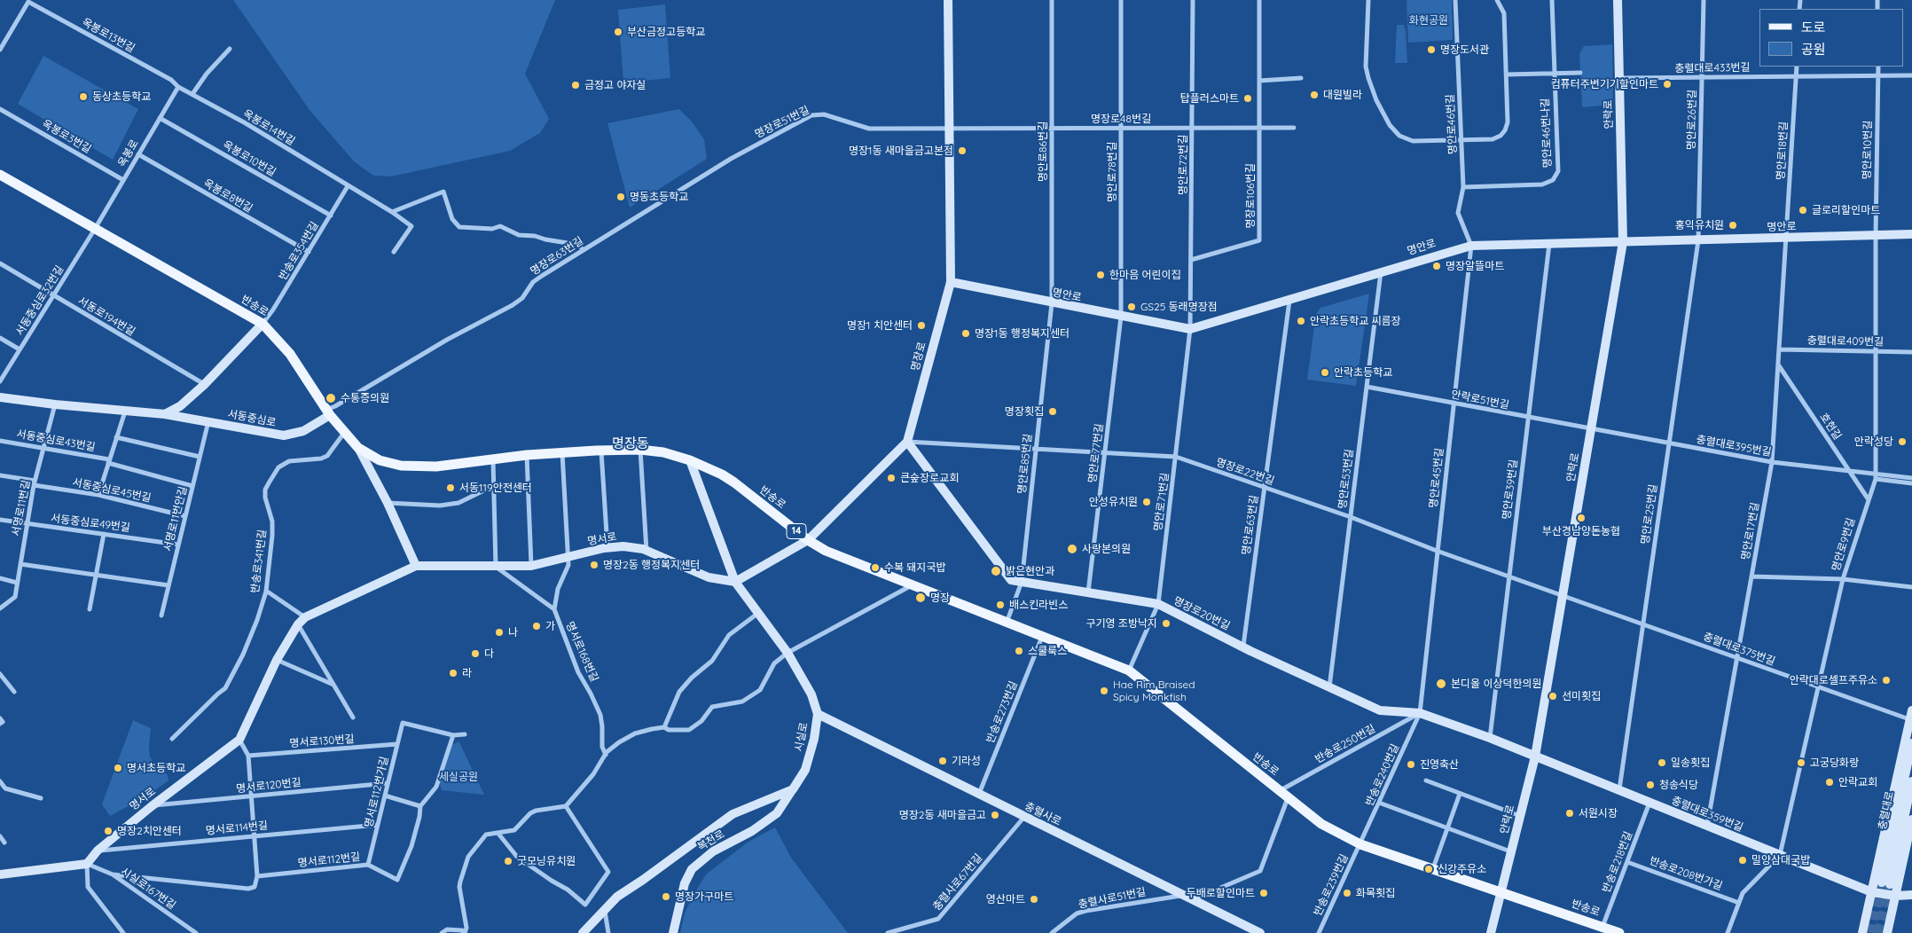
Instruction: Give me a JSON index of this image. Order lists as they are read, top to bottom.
{
  "streets": {
    "main road": [
      "안락로",
      "명안로",
      "반송로",
      "명장로",
      "서동중심로",
      "14",
      "명서로",
      "명장로20번길",
      "시실로",
      "충렬대로",
      "충렬사로",
      "충렬대로359번길",
      "복천로"
    ],
    "street": [
      "옥봉로13번길",
      "충렬대로433번길",
      "명장로48번길",
      "명안로26번길",
      "명장로51번길",
      "명안로46번길",
      "옥봉로14번길",
      "명안로46번나길",
      "옥봉로3번길",
      "명안로10번길",
      "명안로18번길",
      "명안로86번길",
      "옥봉로",
      "옥봉로10번길",
      "명안로72번길",
      "명안로78번길",
      "옥봉로8번길",
      "명장로106번길",
      "반송로354번길",
      "명장로63번길",
      "서동중심로32번길",
      "서동로194번길",
      "충렬대로409번길",
      "안락로51번길",
      "호현길",
      "서동중심로43번길",
      "충렬대로395번길",
      "명안로77번길",
      "명안로85번길",
      "명장로22번길",
      "명안로45번길",
      "명안로53번길",
      "명안로39번길",
      "서동중심로45번길",
      "명안로71번길",
      "서명로11번길",
      "명안로25번길",
      "서명로11번안길",
      "서동중심로49번길",
      "명안로63번길",
      "명안로17번길",
      "명안로9번길",
      "반송로341번길",
      "충렬대로375번길",
      "명서로168번길",
      "반송로273번길",
      "명서로130번길",
      "반송로250번길",
      "반송로240번길",
      "명서로120번길",
      "명서로112번가길",
      "명서로114번길",
      "명서로112번길",
      "반송로218번길",
      "반송로208번가길",
      "충렬사로67번길",
      "반송로239번길",
      "시실로167번길",
      "충렬사로51번길"
    ]
  },
  "crossings": [
    ["옥봉로13번길", "옥봉로14번길"],
    ["옥봉로13번길", "옥봉로"],
    ["충렬대로433번길", "안락로"],
    ["충렬대로433번길", "명안로26번길"],
    ["충렬대로433번길", "명안로10번길"],
    ["충렬대로433번길", "명안로18번길"],
    ["안락로", "명안로"],
    ["안락로", "반송로"],
    ["안락로", "안락로51번길"],
    ["안락로", "충렬대로395번길"],
    ["안락로", "명장로22번길"],
    ["안락로", "명장로20번길"],
    ["안락로", "충렬대로375번길"],
    ["안락로", "충렬대로359번길"],
    ["명장로48번길", "명장로51번길"],
    ["명장로48번길", "명안로86번길"],
    ["명장로48번길", "명안로72번길"],
    ["명장로48번길", "명안로78번길"],
    ["명장로48번길", "명장로106번길"],
    ["명장로48번길", "명장로"],
    ["명안로26번길", "명안로"],
    ["명안로26번길", "명안로25번길"],
    ["명장로51번길", "명장로63번길"],
    ["명장로51번길", "명장로"],
    ["명안로46번길", "명안로46번나길"],
    ["명안로46번길", "명안로"],
    ["명안로46번길", "명안로45번길"],
    ["옥봉로14번길", "옥봉로"],
    ["옥봉로14번길", "반송로354번길"],
    ["옥봉로3번길", "옥봉로"],
    ["명안로10번길", "명안로"],
    ["명안로18번길", "명안로"],
    ["명안로18번길", "명안로17번길"],
    ["명안로86번길", "명안로"],
    ["명안로86번길", "명안로85번길"],
    ["옥봉로", "옥봉로10번길"],
    ["옥봉로", "옥봉로8번길"],
    ["옥봉로", "서동중심로32번길"],
    ["옥봉로", "반송로"],
    ["옥봉로10번길", "반송로354번길"],
    ["명안로72번길", "명장로106번길"],
    ["명안로72번길", "명안로"],
    ["명안로72번길", "명안로71번길"],
    ["명안로78번길", "명안로"],
    ["명안로78번길", "명안로77번길"],
    ["옥봉로8번길", "반송로354번길"],
    ["명안로", "명장로"],
    ["명안로", "명안로77번길"],
    ["명안로", "명안로85번길"],
    ["명안로", "명안로45번길"],
    ["명안로", "명안로53번길"],
    ["명안로", "명안로39번길"],
    ["명안로", "명안로71번길"],
    ["명안로", "명안로25번길"],
    ["명안로", "명안로63번길"],
    ["명안로", "명안로17번길"],
    ["반송로354번길", "반송로"],
    ["명장로63번길", "반송로"],
    ["명장로63번길", "서동중심로"],
    ["서동중심로32번길", "반송로"],
    ["서동중심로32번길", "서동로194번길"],
    ["반송로", "명장로"],
    ["반송로", "서동중심로"],
    ["반송로", "명안로85번길"],
    ["반송로", "명안로71번길"],
    ["반송로", "반송로341번길"],
    ["반송로", "반송로273번길"],
    ["반송로", "시실로"],
    ["반송로", "반송로250번길"],
    ["반송로", "반송로240번길"],
    ["반송로", "반송로218번길"],
    ["반송로", "반송로239번길"],
    ["충렬대로409번길", "명안로17번길"],
    ["명장로", "명장로22번길"],
    ["명장로", "명서로"],
    ["명장로", "명장로20번길"],
    ["명장로", "시실로"],
    ["안락로51번길", "충렬대로395번길"],
    ["안락로51번길", "명안로45번길"],
    ["안락로51번길", "명안로53번길"],
    ["안락로51번길", "명안로39번길"],
    ["서동중심로", "서명로11번길"],
    ["서동중심로", "서명로11번안길"],
    ["호현길", "충렬대로395번길"],
    ["호현길", "명안로17번길"],
    ["호현길", "명안로9번길"],
    ["서동중심로43번길", "서명로11번길"],
    ["서동중심로43번길", "서명로11번안길"],
    ["충렬대로395번길", "명안로25번길"],
    ["충렬대로395번길", "명안로17번길"],
    ["명안로77번길", "명장로22번길"],
    ["명안로77번길", "명장로20번길"],
    ["명안로85번길", "명장로22번길"],
    ["명안로85번길", "명장로20번길"],
    ["명장로22번길", "명안로45번길"],
    ["명장로22번길", "명안로53번길"],
    ["명장로22번길", "명안로39번길"],
    ["명장로22번길", "명안로71번길"],
    ["명장로22번길", "명안로63번길"],
    ["명장로22번길", "명장로20번길"],
    ["명장로22번길", "충렬대로375번길"],
    ["명안로45번길", "명장로20번길"],
    ["명안로45번길", "반송로250번길"],
    ["명안로45번길", "반송로240번길"],
    ["명안로53번길", "명장로20번길"],
    ["명안로39번길", "명장로20번길"],
    ["서동중심로45번길", "서명로11번길"],
    ["서동중심로45번길", "서명로11번안길"],
    ["명안로71번길", "명장로20번길"],
    ["서명로11번길", "서동중심로49번길"],
    ["명안로25번길", "충렬대로375번길"],
    ["명안로25번길", "충렬대로359번길"],
    ["서명로11번안길", "서동중심로49번길"],
    ["명안로63번길", "명장로20번길"],
    ["명안로17번길", "충렬대로375번길"],
    ["명안로17번길", "충렬대로359번길"],
    ["명서로", "시실로"],
    ["명서로", "명서로120번길"],
    ["명서로", "명서로114번길"],
    ["명서로", "시실로167번길"],
    ["명안로9번길", "충렬대로375번길"],
    ["명안로9번길", "충렬대로359번길"],
    ["명장로20번길", "반송로250번길"],
    ["명장로20번길", "반송로240번길"],
    ["명장로20번길", "충렬대로359번길"],
    ["반송로273번길", "충렬사로"],
    ["시실로", "충렬사로"],
    ["시실로", "복천로"],
    ["명서로130번길", "명서로112번가길"],
    ["반송로250번길", "반송로240번길"],
    ["반송로240번길", "반송로239번길"],
    ["명서로120번길", "명서로112번가길"],
    ["명서로112번가길", "명서로114번길"],
    ["명서로112번가길", "명서로112번길"],
    ["충렬사로", "충렬사로67번길"],
    ["충렬사로", "충렬사로51번길"],
    ["충렬대로359번길", "반송로218번길"],
    ["반송로218번길", "반송로208번가길"]
  ],
  "districts": ["명장동"],
  "parks": ["화현공원", "세실공원"],
  "places": [
    "부산금정고등학교",
    "명장도서관",
    "컴퓨터주변기기할인마트",
    "금정고 야자실",
    "대원빌라",
    "동상초등학교",
    "탑플러스마트",
    "명장1동 새마을금고본점",
    "명동초등학교",
    "글로리할인마트",
    "홍익유치원",
    "명장알뜰마트",
    "한마음 어린이집",
    "GS25 동래명장점",
    "안락초등학교 씨름장",
    "명장1 치안센터",
    "명장1동 행정복지센터",
    "안락초등학교",
    "수통증의원",
    "명장횟집",
    "안락성당",
    "큰숲장로교회",
    "서동119안전센터",
    "안성유치원",
    "부산경남양돈농협",
    "사랑본의원",
    "명장2동 행정복지센터",
    "수복 돼지국밥",
    "밝은현안과",
    "명장",
    "배스킨라빈스",
    "구기영 조방낙지",
    "가",
    "나",
    "스쿨룩스",
    "다",
    "라",
    "안락대로셀프주유소",
    "본디올 이상덕한의원",
    "Hae Rim Braised Spicy Monkfish",
    "선미횟집",
    "기라성",
    "일송횟집",
    "고궁당화랑",
    "진영축산",
    "명서초등학교",
    "안락교회",
    "청송식당",
    "서원시장",
    "명장2동 새마을금고",
    "명장2치안센터",
    "밀양삼대국밥",
    "굿모닝유치원",
    "신강주유소",
    "두배로할인마트",
    "화목횟집",
    "명장가구마트",
    "영산마트"
  ],
  "legend": ["도로", "공원"]
}
